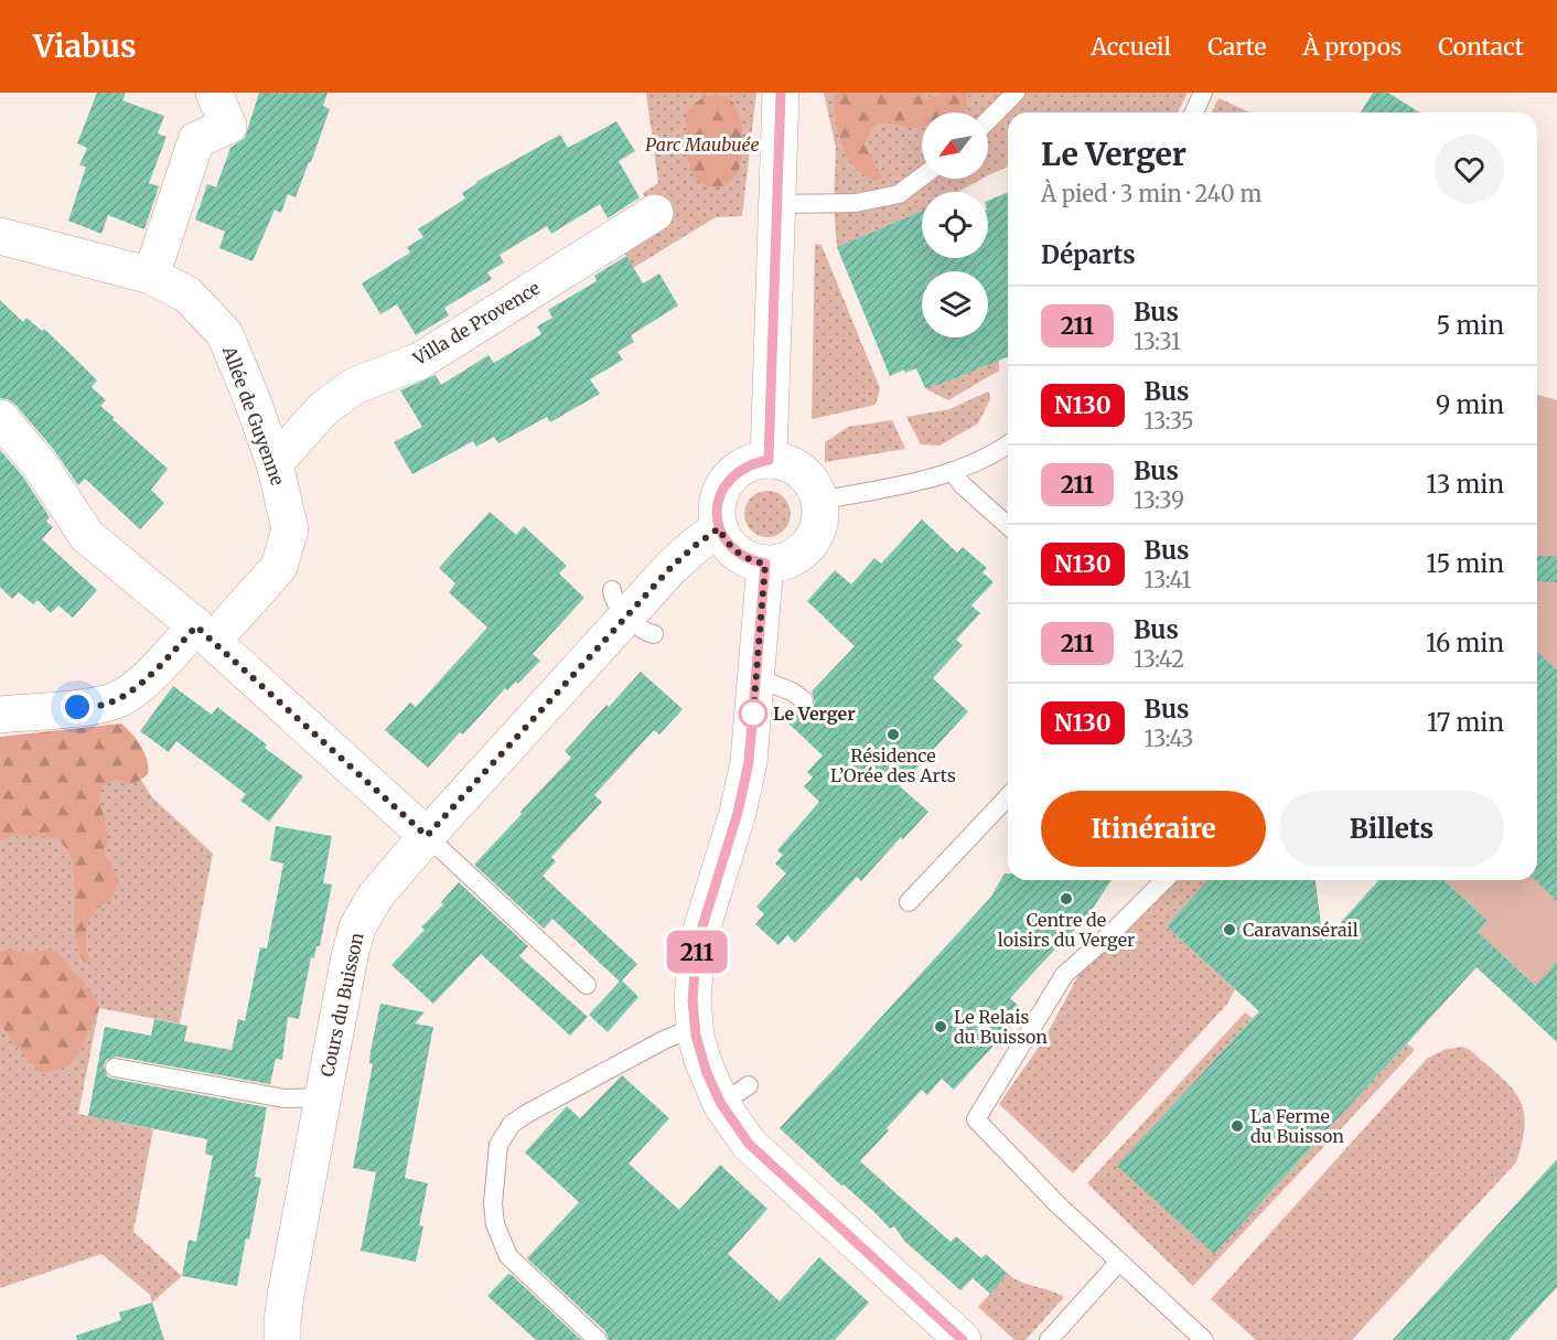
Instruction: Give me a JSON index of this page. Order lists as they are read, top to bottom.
{
  "streets": {
    "street": ["Villa de Provence", "Allée de Guyenne", "Cours du Buisson"]
  },
  "crossings": [
    ["Villa de Provence", "Allée de Guyenne"]
  ],
  "parks": ["Parc Maubuée"],
  "places": [
    "Le Verger",
    "Résidence L’Orée des Arts",
    "Centre de loisirs du Verger",
    "Caravansérail",
    "Le Relais du Buisson",
    "La Ferme du Buisson"
  ],
  "lines": ["bus line 211"],
  "north": "bottom left",
  "page": {
    "header": "Viabus",
    "nav": [
      "Accueil",
      "Carte",
      "À propos",
      "Contact"
    ],
    "on_map": "211",
    "heading": [
      ["Le Verger", "À pied · 3 min · 240 m"],
      "Départs"
    ],
    "list": [
      {
        "mark": "211",
        "name": "Bus",
        "note": "13:31",
        "value": "5 min"
      },
      {
        "mark": "N130",
        "name": "Bus",
        "note": "13:35",
        "value": "9 min"
      },
      {
        "mark": "211",
        "name": "Bus",
        "note": "13:39",
        "value": "13 min"
      },
      {
        "mark": "N130",
        "name": "Bus",
        "note": "13:41",
        "value": "15 min"
      },
      {
        "mark": "211",
        "name": "Bus",
        "note": "13:42",
        "value": "16 min"
      },
      {
        "mark": "N130",
        "name": "Bus",
        "note": "13:43",
        "value": "17 min"
      }
    ],
    "buttons": ["Itinéraire", "Billets"]
  }
}
